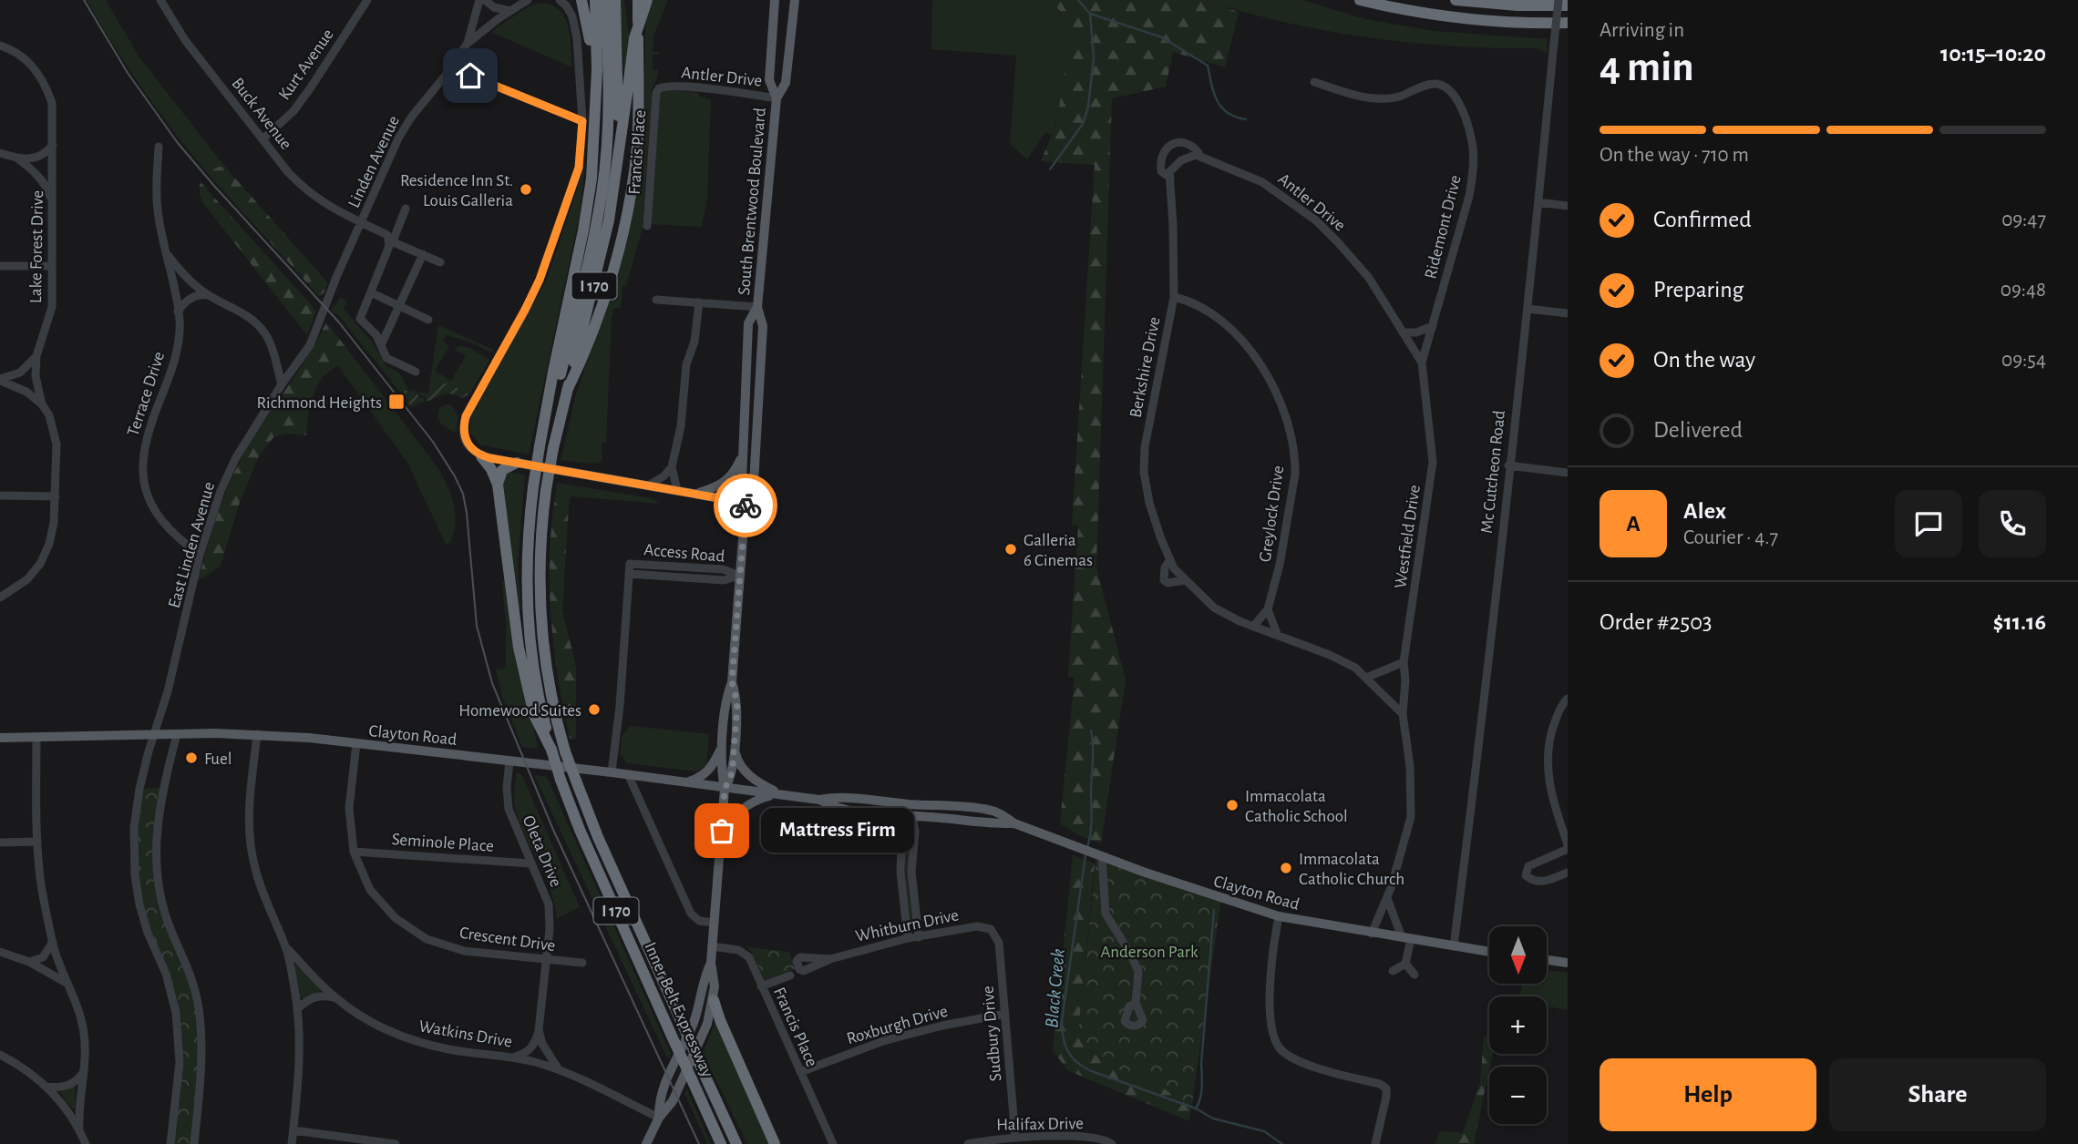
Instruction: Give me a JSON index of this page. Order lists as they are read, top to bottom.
{
  "streets": {
    "highway": ["I 170", "Inner Belt Expressway"],
    "main road": ["South Brentwood Boulevard", "Clayton Road"],
    "street": [
      "Kurt Avenue",
      "Antler Drive",
      "Buck Avenue",
      "Francis Place",
      "Linden Avenue",
      "Ridemont Drive",
      "Lake Forest Drive",
      "Berkshire Drive",
      "Terrace Drive",
      "Mc Cutcheon Road",
      "Greylock Drive",
      "Westfield Drive",
      "East Linden Avenue",
      "Access Road",
      "Seminole Place",
      "Oleta Drive",
      "Whitburn Drive",
      "Crescent Drive",
      "Roxburgh Drive",
      "Watkins Drive",
      "Sudbury Drive",
      "Halifax Drive"
    ]
  },
  "crossings": [
    ["Kurt Avenue", "Buck Avenue"],
    ["Antler Drive", "Francis Place"],
    ["Antler Drive", "South Brentwood Boulevard"],
    ["Antler Drive", "Ridemont Drive"],
    ["Antler Drive", "Berkshire Drive"],
    ["Antler Drive", "Westfield Drive"],
    ["Buck Avenue", "Linden Avenue"],
    ["Francis Place", "South Brentwood Boulevard"],
    ["Francis Place", "Roxburgh Drive"],
    ["Linden Avenue", "East Linden Avenue"],
    ["South Brentwood Boulevard", "Access Road"],
    ["South Brentwood Boulevard", "Clayton Road"],
    ["South Brentwood Boulevard", "Watkins Drive"],
    ["Ridemont Drive", "Westfield Drive"],
    ["Berkshire Drive", "Greylock Drive"],
    ["Berkshire Drive", "Westfield Drive"],
    ["Terrace Drive", "East Linden Avenue"],
    ["Mc Cutcheon Road", "Clayton Road"],
    ["East Linden Avenue", "Clayton Road"],
    ["Clayton Road", "Oleta Drive"],
    ["Clayton Road", "Crescent Drive"],
    ["Seminole Place", "Oleta Drive"],
    ["Seminole Place", "Crescent Drive"],
    ["Oleta Drive", "Crescent Drive"],
    ["Whitburn Drive", "Sudbury Drive"],
    ["Roxburgh Drive", "Sudbury Drive"],
    ["Sudbury Drive", "Halifax Drive"]
  ],
  "water": ["Black Creek"],
  "parks": ["Anderson Park"],
  "places": {
    "other": [
      "Residence Inn St. Louis Galleria",
      "Galleria 6 Cinemas",
      "Homewood Suites",
      "Fuel",
      "Immacolata Catholic School",
      "Mattress Firm",
      "Immacolata Catholic Church"
    ],
    "transit": ["Richmond Heights"]
  },
  "north": "bottom",
  "page": {
    "heading": ["4 min", "Arriving in", "10:15–10:20"],
    "panel": [
      "Alex",
      "Courier · 4.7",
      "Order #2503",
      "$11.16"
    ],
    "bar": "On the way · 710 m",
    "list": [
      ["Confirmed", "09:47"],
      ["Preparing", "09:48"],
      ["On the way", "09:54"],
      "Delivered"
    ],
    "round": "A",
    "bubble": "Mattress Firm",
    "map_buttons": ["+", "−"],
    "buttons": ["Help", "Share"]
  }
}
